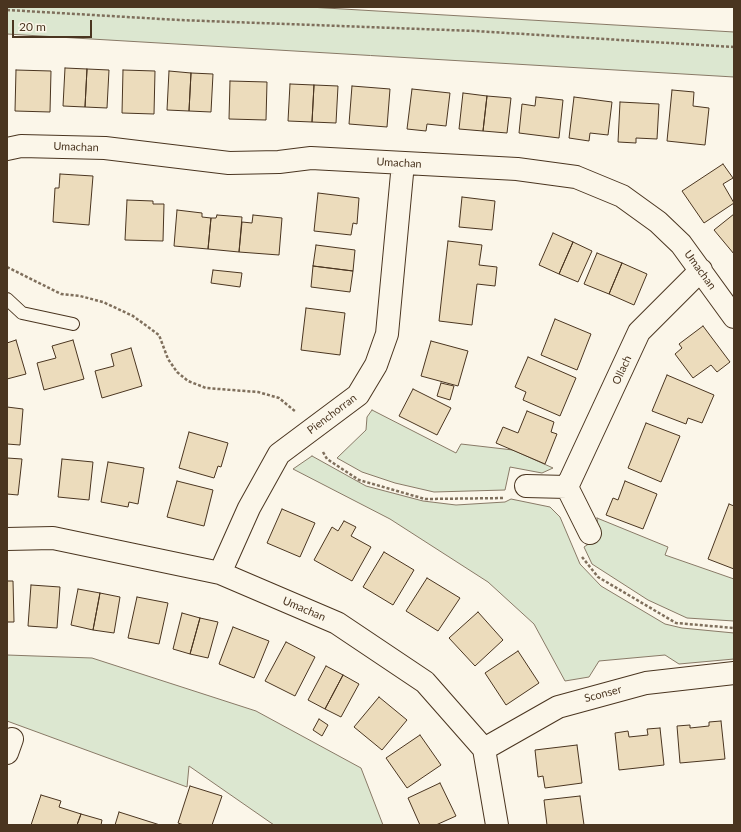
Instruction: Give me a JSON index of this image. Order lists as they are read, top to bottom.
{
  "streets": {
    "street": [
      "Umachan",
      "Ollach",
      "Pienchorran",
      "Sconser"
    ]
  },
  "crossings": [
    ["Umachan", "Ollach"],
    ["Umachan", "Pienchorran"],
    ["Umachan", "Sconser"]
  ],
  "scale_bar": "20 m"
}
